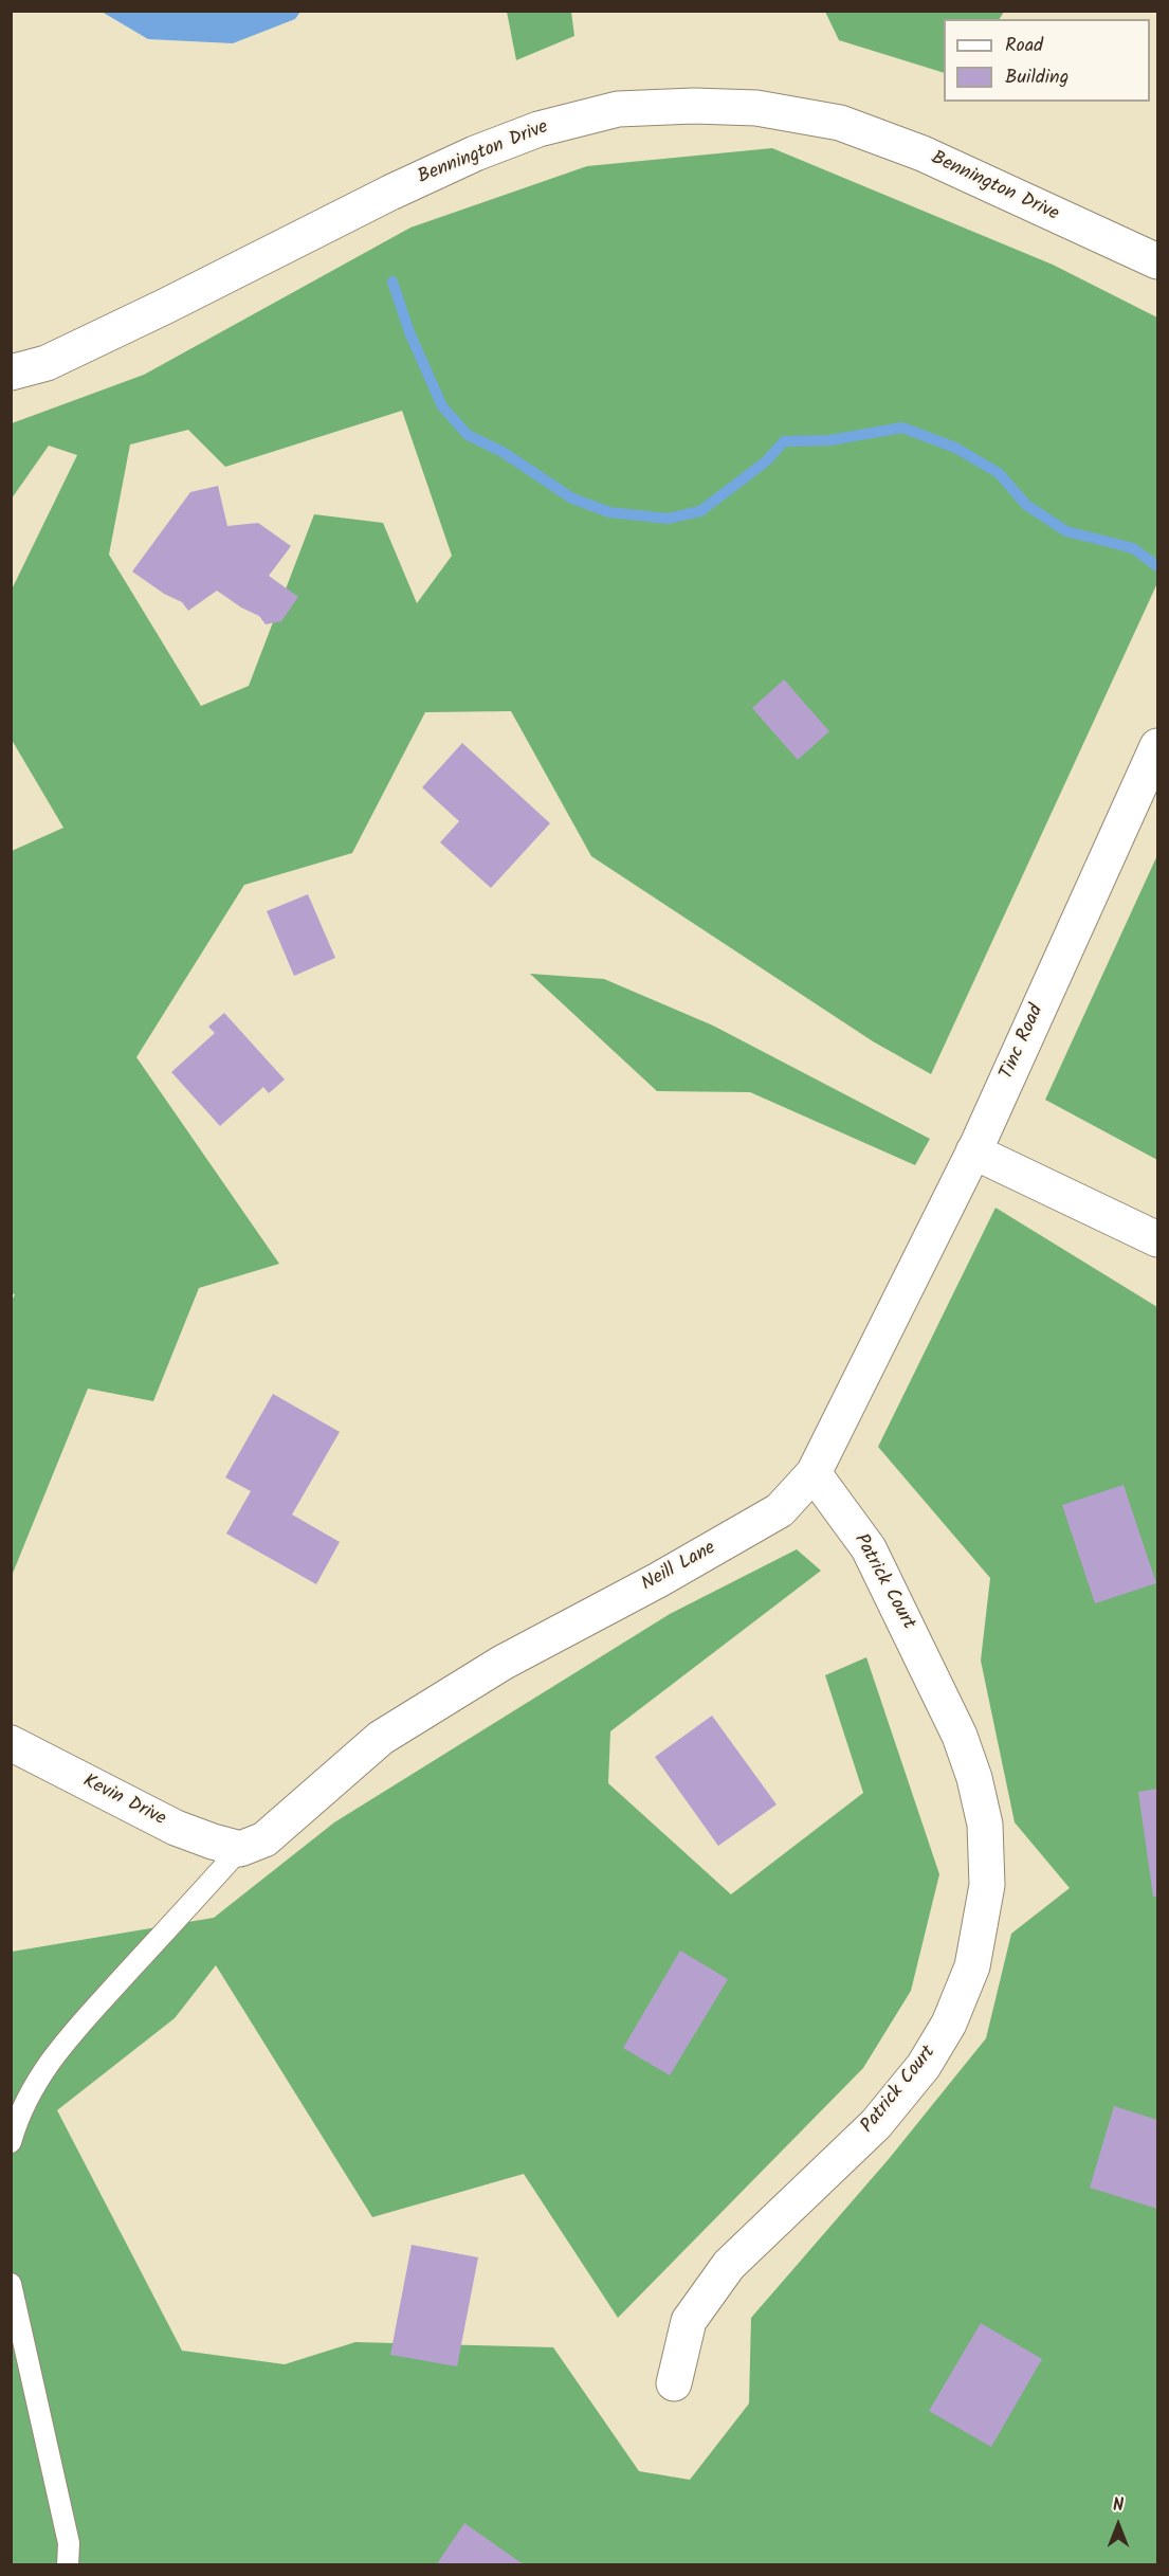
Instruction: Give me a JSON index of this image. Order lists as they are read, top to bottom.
{
  "streets": {
    "street": [
      "Bennington Drive",
      "Tinc Road",
      "Neill Lane",
      "Patrick Court",
      "Kevin Drive"
    ]
  },
  "crossings": [
    ["Tinc Road", "Neill Lane"],
    ["Neill Lane", "Patrick Court"],
    ["Neill Lane", "Kevin Drive"]
  ],
  "legend": ["Road", "Building"],
  "north": "top"
}
